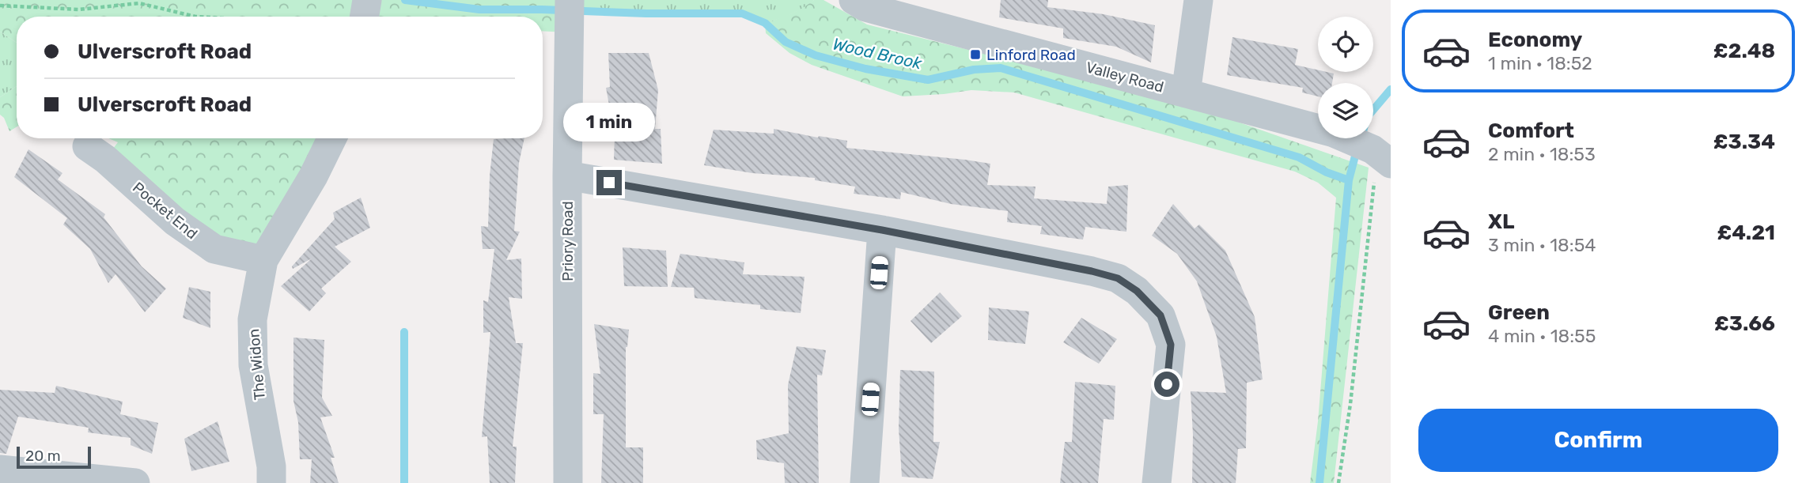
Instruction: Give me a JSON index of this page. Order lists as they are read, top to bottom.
{
  "streets": {
    "street": [
      "Valley Road",
      "Pocket End",
      "Priory Road",
      "The Widon"
    ]
  },
  "crossings": [
    ["Pocket End", "The Widon"]
  ],
  "water": ["Wood Brook"],
  "places": {
    "transit": ["Linford Road"]
  },
  "scale_bar": "20 m",
  "page": {
    "list": [
      {
        "name": "Economy",
        "note": "1 min · 18:52",
        "value": "£2.48"
      },
      {
        "name": "Comfort",
        "note": "2 min · 18:53",
        "value": "£3.34"
      },
      {
        "name": "XL",
        "note": "3 min · 18:54",
        "value": "£4.21"
      },
      {
        "name": "Green",
        "note": "4 min · 18:55",
        "value": "£3.66"
      }
    ],
    "banner": ["Ulverscroft Road", "Ulverscroft Road"],
    "bubble": "1 min",
    "buttons": "Confirm",
    "scale": "20 m"
  }
}
